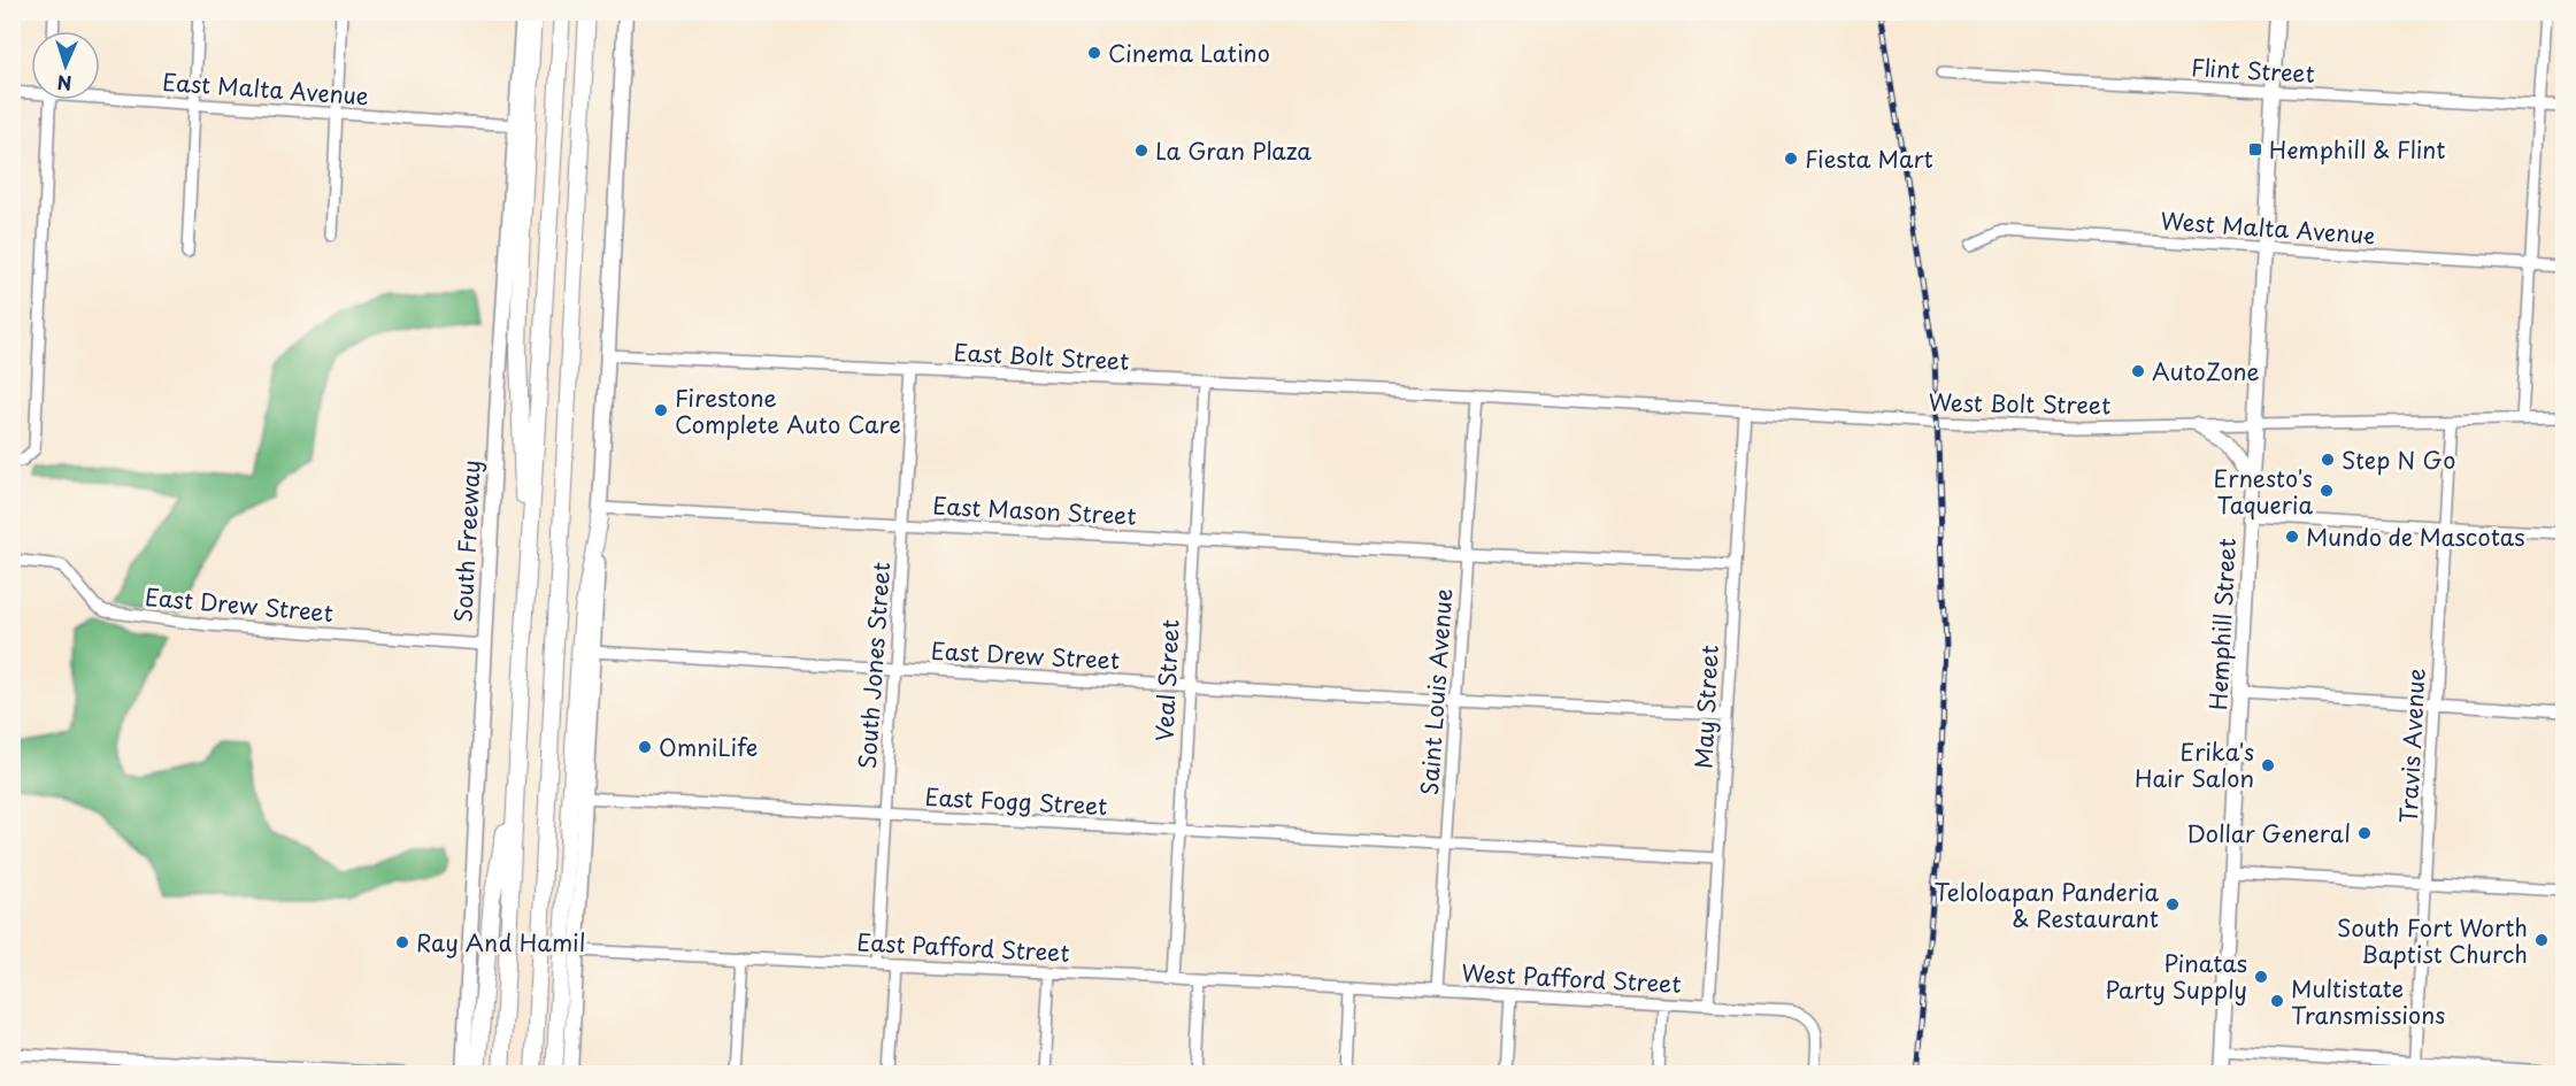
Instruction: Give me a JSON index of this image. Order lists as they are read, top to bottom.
{
  "streets": {
    "main road": ["South Freeway", "Hemphill Street"],
    "street": [
      "Flint Street",
      "East Malta Avenue",
      "West Malta Avenue",
      "East Bolt Street",
      "West Bolt Street",
      "East Mason Street",
      "East Drew Street",
      "South Jones Street",
      "Veal Street",
      "Saint Louis Avenue",
      "May Street",
      "Travis Avenue",
      "East Fogg Street",
      "East Pafford Street",
      "West Pafford Street"
    ]
  },
  "crossings": [
    ["Flint Street", "Hemphill Street"],
    ["East Malta Avenue", "South Freeway"],
    ["West Malta Avenue", "Hemphill Street"],
    ["East Bolt Street", "West Bolt Street"],
    ["East Bolt Street", "South Jones Street"],
    ["East Bolt Street", "Veal Street"],
    ["East Bolt Street", "Saint Louis Avenue"],
    ["West Bolt Street", "Hemphill Street"],
    ["West Bolt Street", "Saint Louis Avenue"],
    ["West Bolt Street", "May Street"],
    ["West Bolt Street", "Travis Avenue"],
    ["East Mason Street", "South Jones Street"],
    ["East Mason Street", "Veal Street"],
    ["East Mason Street", "Saint Louis Avenue"],
    ["East Mason Street", "May Street"],
    ["South Freeway", "East Drew Street"],
    ["East Drew Street", "South Jones Street"],
    ["East Drew Street", "Veal Street"],
    ["East Drew Street", "Saint Louis Avenue"],
    ["East Drew Street", "May Street"],
    ["South Jones Street", "East Fogg Street"],
    ["South Jones Street", "East Pafford Street"],
    ["Veal Street", "East Fogg Street"],
    ["Veal Street", "East Pafford Street"],
    ["Saint Louis Avenue", "East Fogg Street"],
    ["Saint Louis Avenue", "West Pafford Street"],
    ["May Street", "East Fogg Street"],
    ["May Street", "West Pafford Street"],
    ["East Pafford Street", "West Pafford Street"]
  ],
  "places": {
    "other": [
      "Cinema Latino",
      "La Gran Plaza",
      "Fiesta Mart",
      "AutoZone",
      "Firestone Complete Auto Care",
      "Step N Go",
      "Ernesto's Taqueria",
      "Mundo de Mascotas",
      "OmniLife",
      "Erika's Hair Salon",
      "Dollar General",
      "Teloloapan Panderia & Restaurant",
      "South Fort Worth Baptist Church",
      "Ray And Hamil",
      "Pinatas Party Supply",
      "Multistate Transmissions"
    ],
    "transit": ["Hemphill & Flint"]
  },
  "north": "bottom"
}
